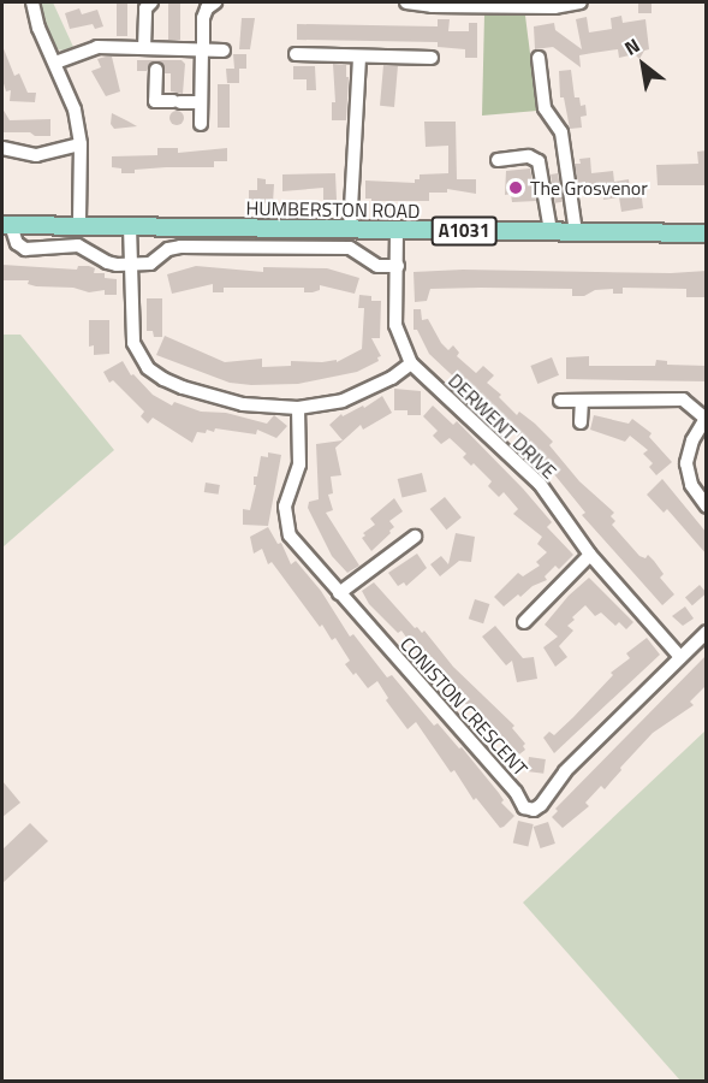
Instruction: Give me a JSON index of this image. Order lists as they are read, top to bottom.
{
  "streets": {
    "main road": ["HUMBERSTON ROAD", "A1031"],
    "street": ["DERWENT DRIVE", "CONISTON CRESCENT"]
  },
  "crossings": [
    ["HUMBERSTON ROAD", "DERWENT DRIVE"],
    ["DERWENT DRIVE", "CONISTON CRESCENT"]
  ],
  "places": ["The Grosvenor"],
  "north": "top left"
}
